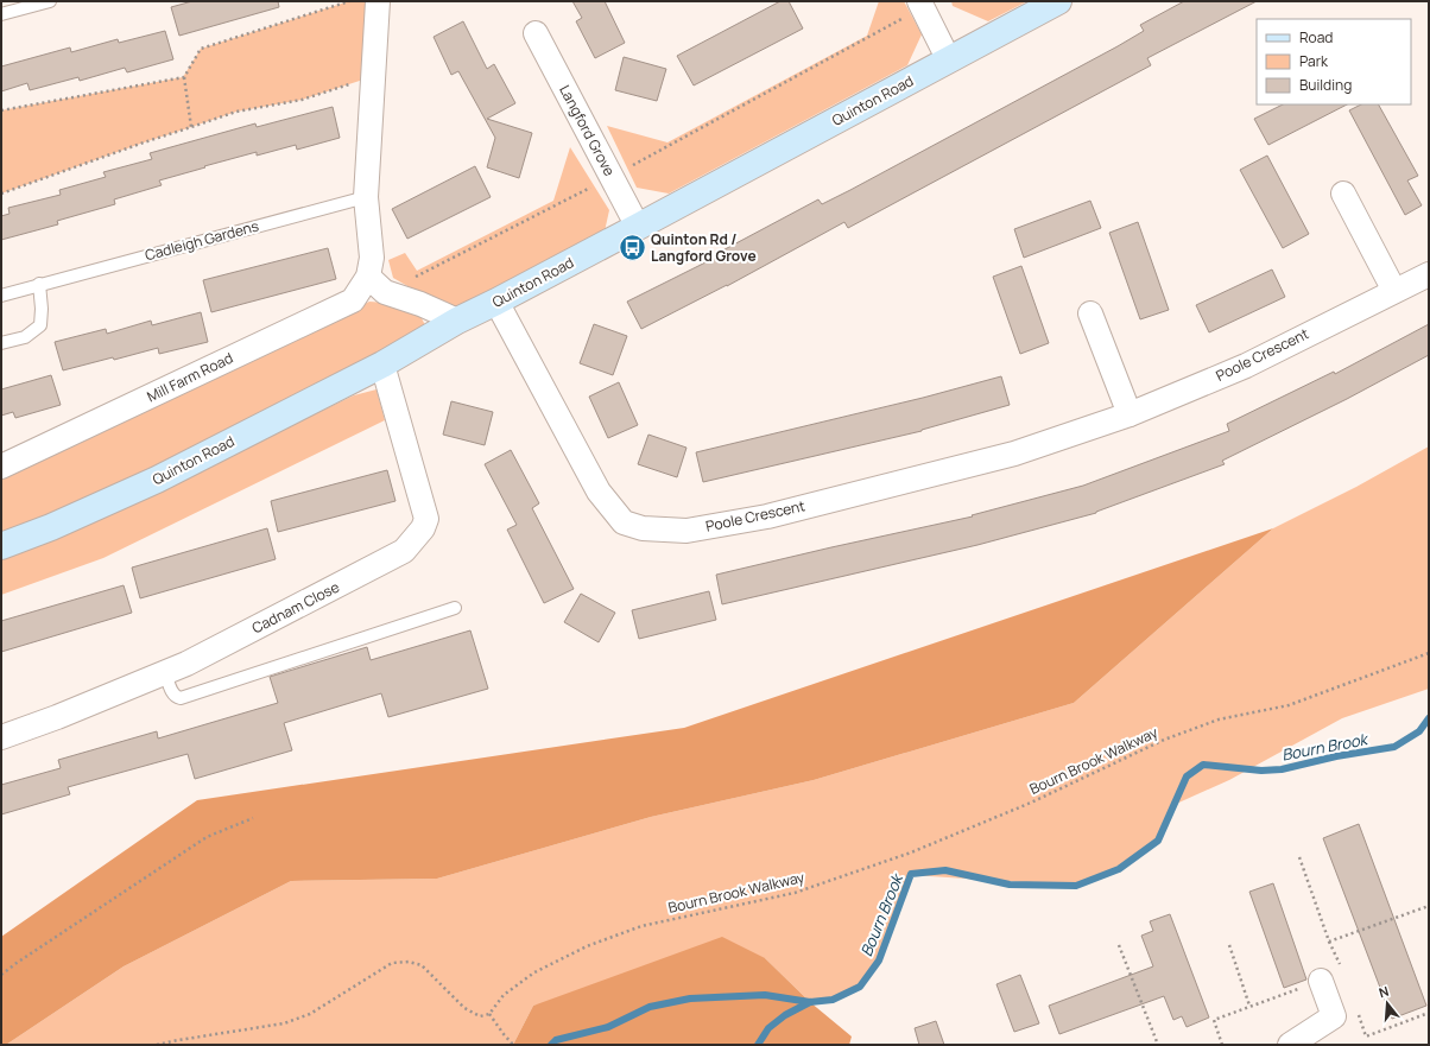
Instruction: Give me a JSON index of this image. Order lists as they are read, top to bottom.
{
  "streets": {
    "street": [
      "Quinton Road",
      "Langford Grove",
      "Poole Crescent",
      "Mill Farm Road",
      "Cadnam Close"
    ],
    "lane": ["Cadleigh Gardens"],
    "path": ["Bourn Brook Walkway"]
  },
  "crossings": [
    ["Quinton Road", "Langford Grove"],
    ["Quinton Road", "Poole Crescent"],
    ["Quinton Road", "Cadnam Close"],
    ["Cadleigh Gardens", "Mill Farm Road"]
  ],
  "water": ["Bourn Brook"],
  "places": {
    "bus stop": ["Quinton Rd / Langford Grove"]
  },
  "legend": ["Road", "Park", "Building"],
  "north": "top"
}
